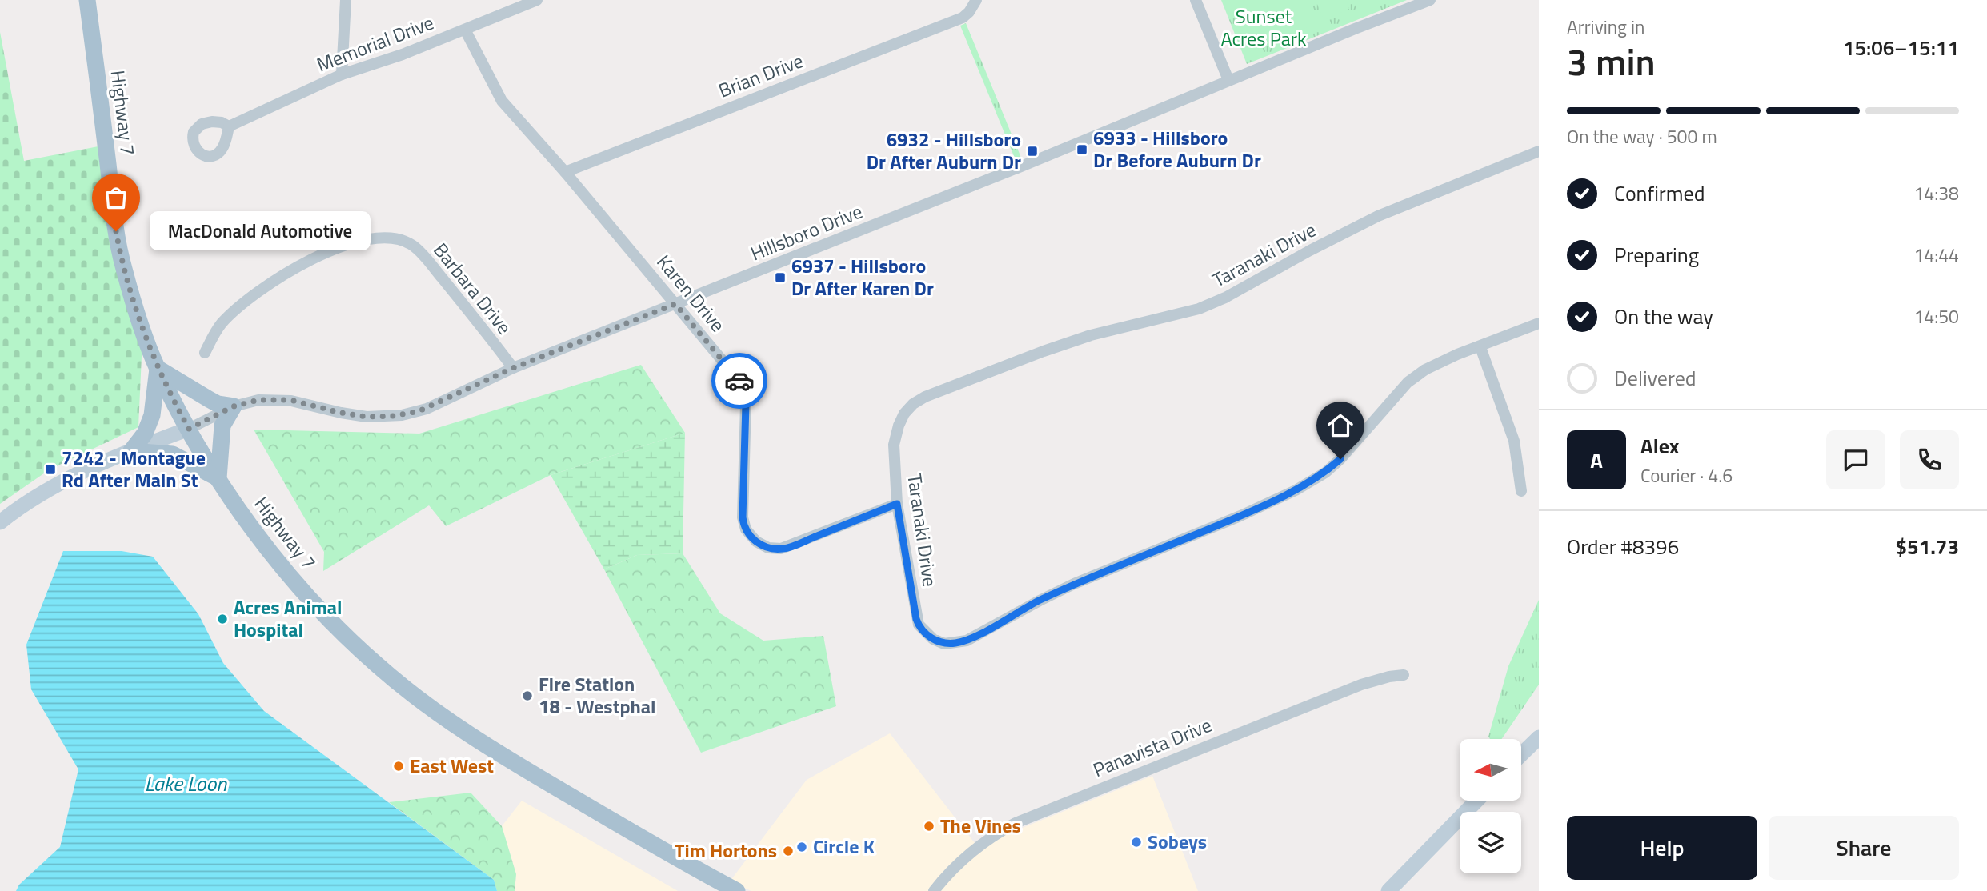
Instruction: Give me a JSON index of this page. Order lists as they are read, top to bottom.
{
  "streets": {
    "main road": ["Highway 7"],
    "street": [
      "Memorial Drive",
      "Brian Drive",
      "Hillsboro Drive",
      "Taranaki Drive",
      "Barbara Drive",
      "Karen Drive",
      "Panavista Drive"
    ]
  },
  "crossings": [
    ["Memorial Drive", "Karen Drive"],
    ["Brian Drive", "Karen Drive"],
    ["Highway 7", "Hillsboro Drive"],
    ["Hillsboro Drive", "Barbara Drive"],
    ["Hillsboro Drive", "Karen Drive"],
    ["Taranaki Drive", "Karen Drive"]
  ],
  "water": ["Lake Loon"],
  "parks": ["Sunset Acres Park"],
  "places": {
    "transit": [
      "6933 - Hillsboro Dr Before Auburn Dr",
      "6932 - Hillsboro Dr After Auburn Dr",
      "6937 - Hillsboro Dr After Karen Dr",
      "7242 - Montague Rd After Main St"
    ],
    "other": [
      "MacDonald Automotive",
      "Acres Animal Hospital",
      "Fire Station 18 - Westphal",
      "East West",
      "The Vines",
      "Sobeys",
      "Circle K",
      "Tim Hortons"
    ]
  },
  "north": "left",
  "page": {
    "heading": ["3 min", "Arriving in", "15:06–15:11"],
    "panel": [
      "Alex",
      "Courier · 4.6",
      "Order #8396",
      "$51.73"
    ],
    "bar": "On the way · 500 m",
    "list": [
      ["Confirmed", "14:38"],
      ["Preparing", "14:44"],
      ["On the way", "14:50"],
      "Delivered"
    ],
    "bubble": "MacDonald Automotive",
    "round": "A",
    "buttons": ["Help", "Share"]
  }
}
